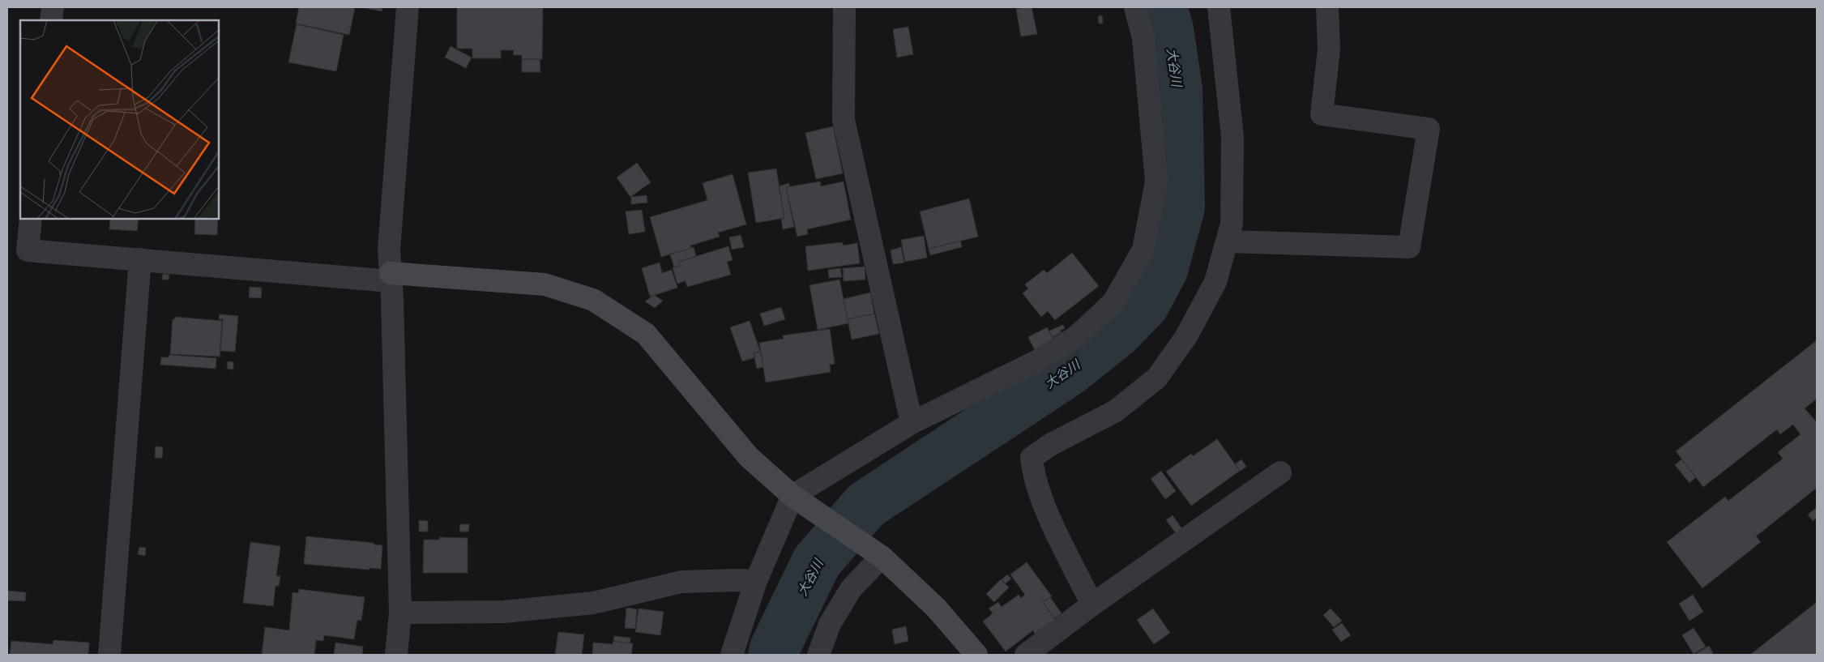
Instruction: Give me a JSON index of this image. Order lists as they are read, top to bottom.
{
  "water": ["大谷川"]
}
